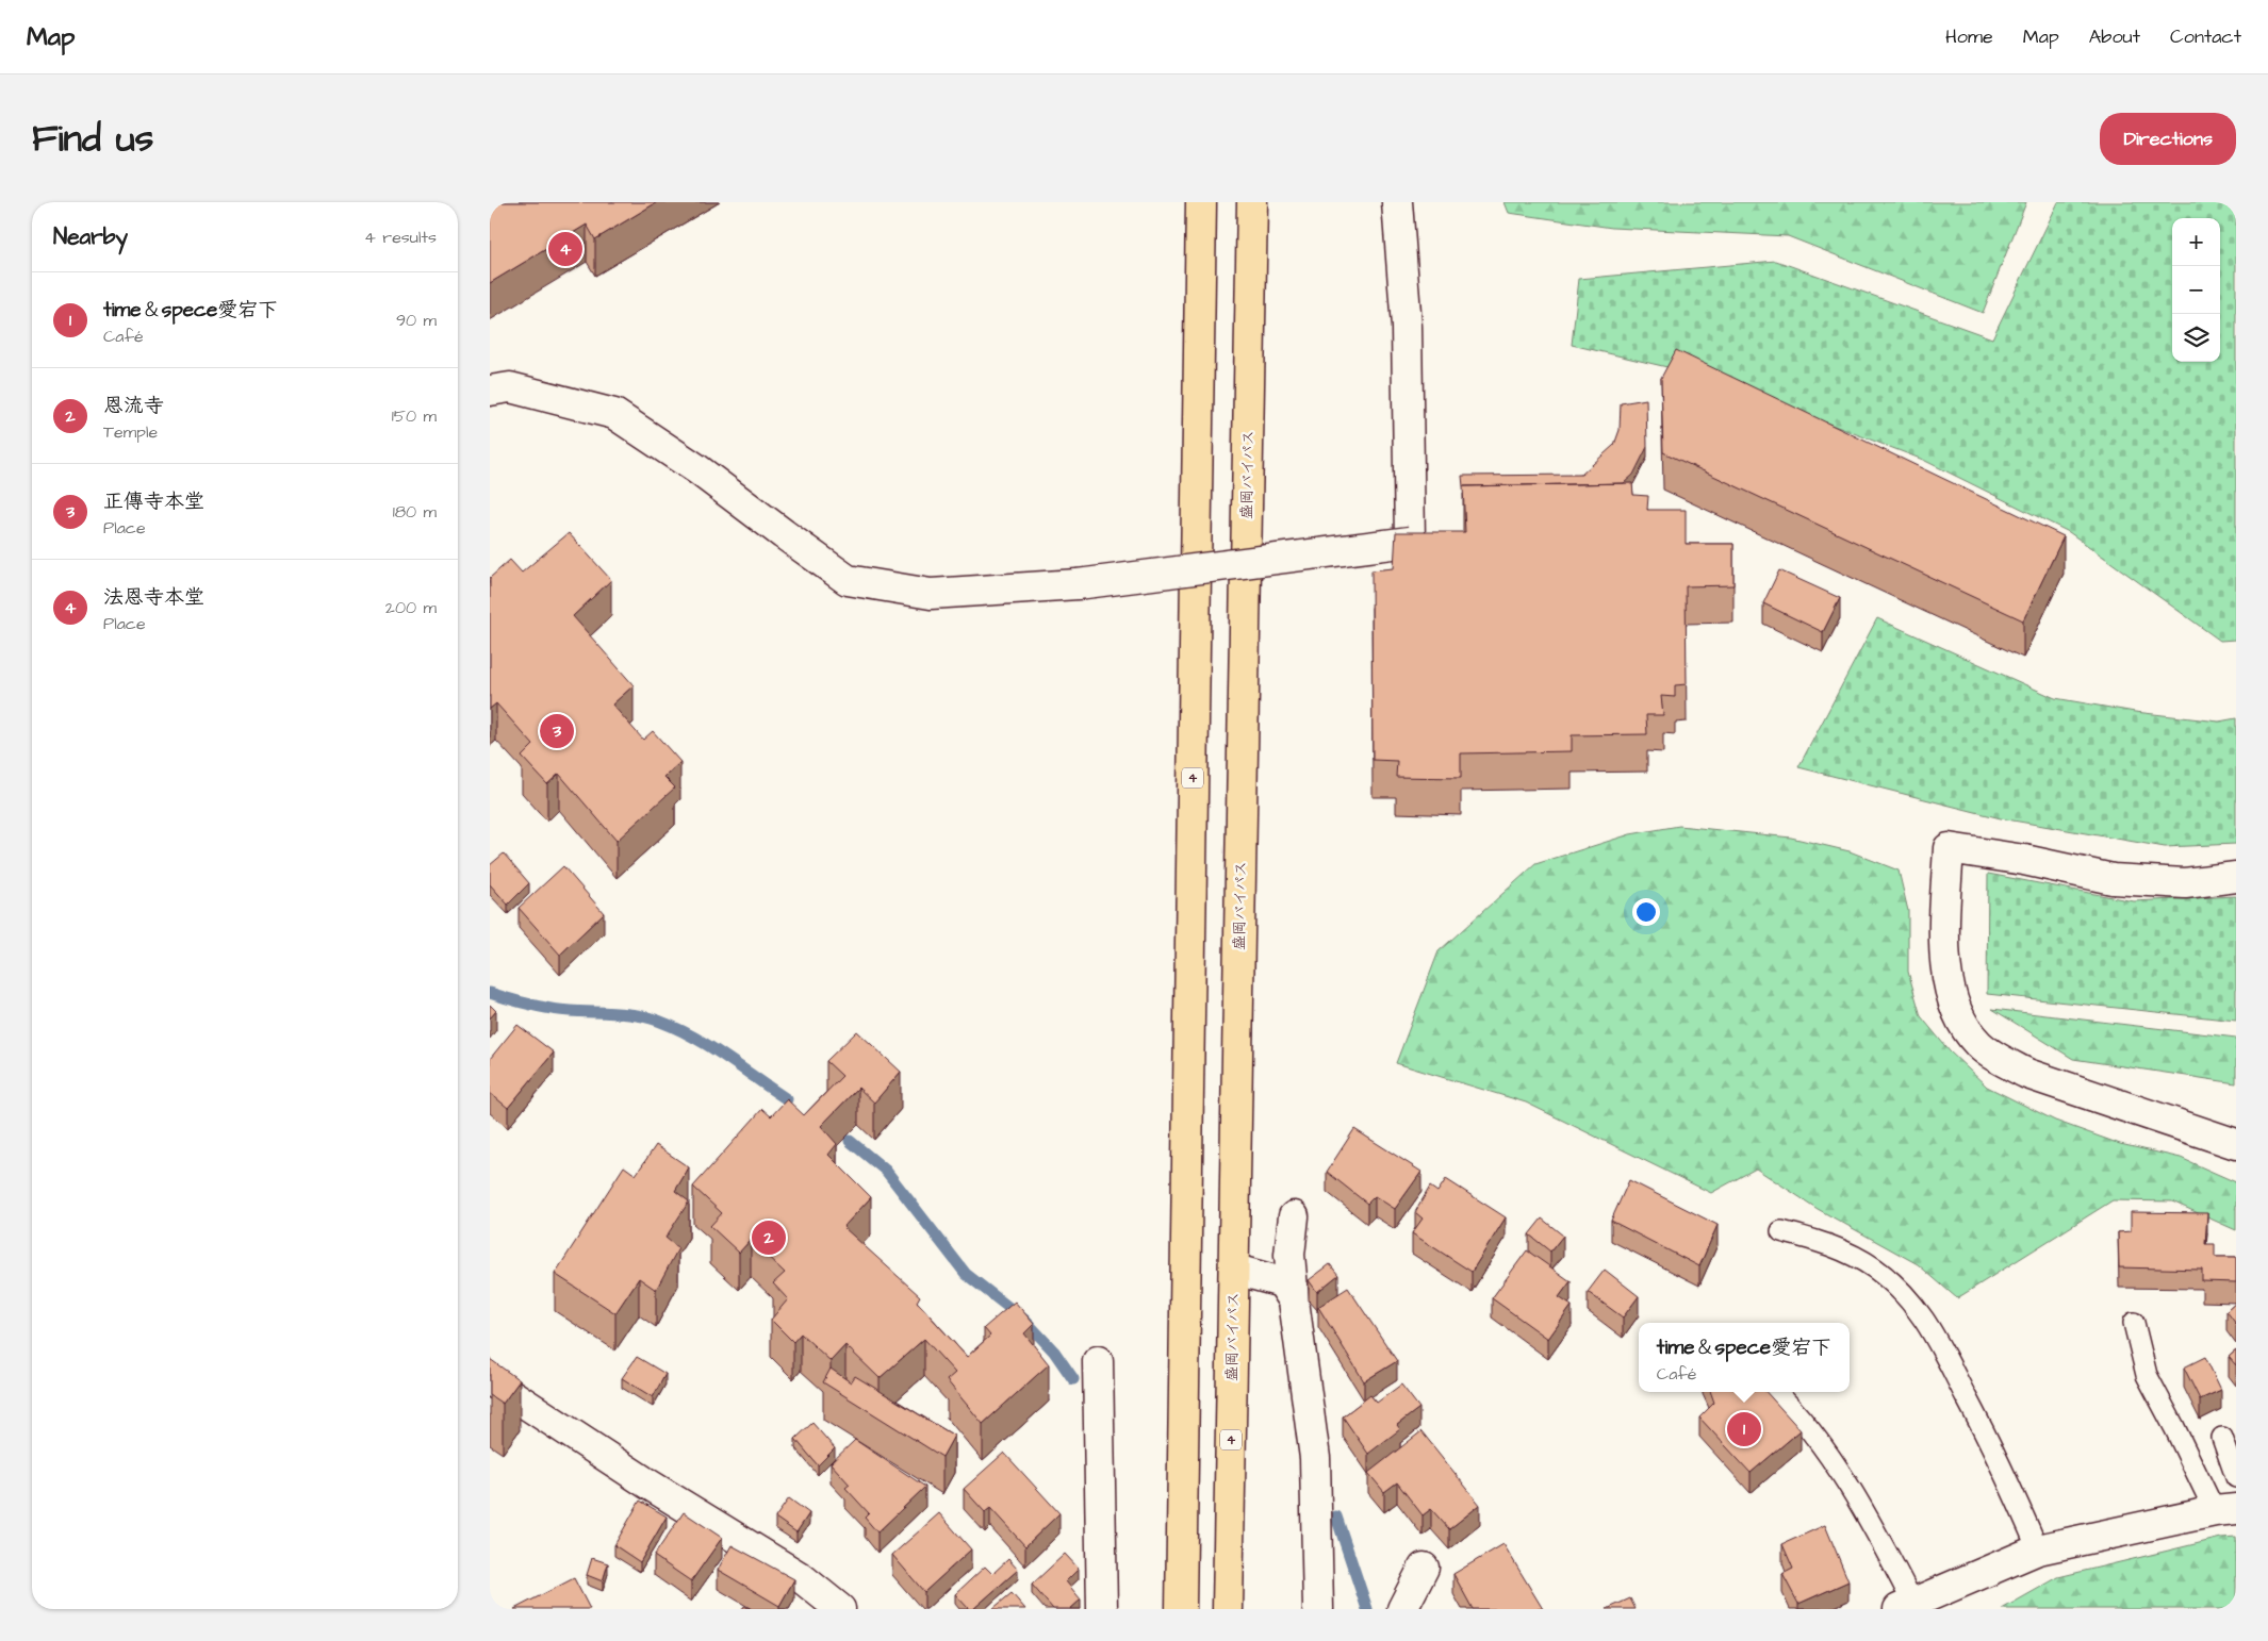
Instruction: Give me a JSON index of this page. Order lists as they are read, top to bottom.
{
  "streets": {
    "highway": ["盛岡バイパス", "4"]
  },
  "page": {
    "header": "Map",
    "nav": [
      "Home",
      "Map",
      "About",
      "Contact"
    ],
    "title": "Find us",
    "buttons": "Directions",
    "heading": ["Nearby", "4 results"],
    "map_buttons": ["+", "−"],
    "pins": [
      "4",
      "3",
      "2",
      "1"
    ],
    "list": [
      {
        "mark": "1",
        "name": "time＆spece愛宕下",
        "note": "Café",
        "value": "90 m"
      },
      {
        "mark": "2",
        "name": "恩流寺",
        "note": "Temple",
        "value": "150 m"
      },
      {
        "mark": "3",
        "name": "正傳寺本堂",
        "note": "Place",
        "value": "180 m"
      },
      {
        "mark": "4",
        "name": "法恩寺本堂",
        "note": "Place",
        "value": "200 m"
      }
    ],
    "popup": ["time＆spece愛宕下", "Café"]
  }
}
